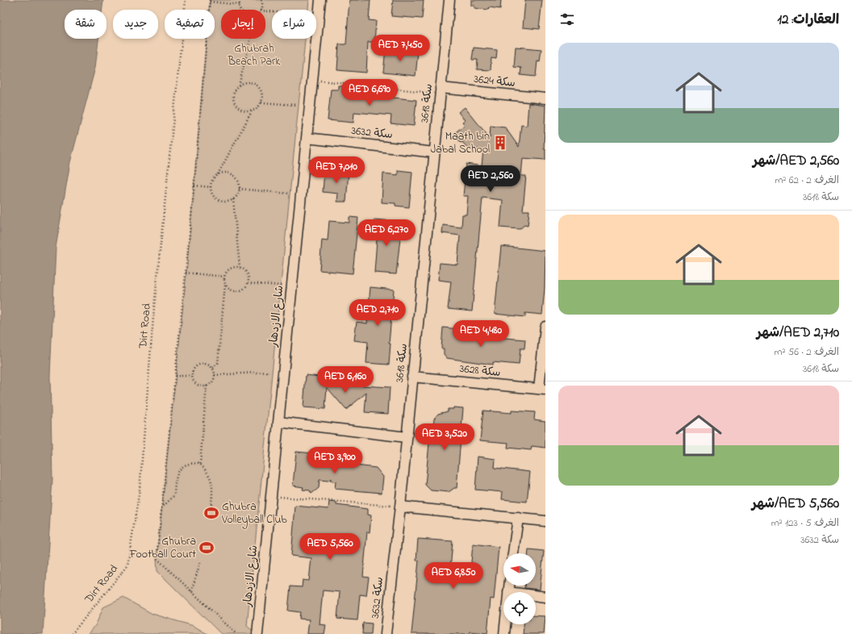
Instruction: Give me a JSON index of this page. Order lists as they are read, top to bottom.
{
  "streets": {
    "street": [
      "سكة 3624",
      "سكة 3618",
      "سكة 3632",
      "شارع الازدهار",
      "سكة 3628"
    ],
    "path": ["Dirt Road"]
  },
  "crossings": [
    ["سكة 3624", "سكة 3618"],
    ["سكة 3618", "سكة 3632"],
    ["سكة 3618", "سكة 3628"],
    ["سكة 3632", "شارع الازدهار"]
  ],
  "parks": ["Ghubrah Beach Park"],
  "places": {
    "building": ["Maath bin Jabal School"],
    "sports": ["Ghubra Volleyball Club", "Ghubra Football Court"]
  },
  "north": "left",
  "page": {
    "heading": "العقارات: 12",
    "chip": [
      "شراء",
      "إيجار",
      "تصفية",
      "جديد",
      "شقة"
    ],
    "price": [
      "AED 7,450",
      "AED 6,690",
      "AED 7,010",
      "AED 2,560",
      "AED 6,270",
      "AED 2,710",
      "AED 4,480",
      "AED 6,160",
      "AED 3,520",
      "AED 3,900",
      "AED 5,560",
      "AED 6,850"
    ],
    "list": [
      {
        "name": "AED 2,560/شهر",
        "note": "الغرف: 2 · 62 m² · سكة 3618"
      },
      {
        "name": "AED 2,710/شهر",
        "note": "الغرف: 2 · 56 m² · سكة 3618"
      },
      {
        "name": "AED 5,560/شهر",
        "note": "الغرف: 5 · 123 m² · سكة 3632"
      }
    ]
  }
}
